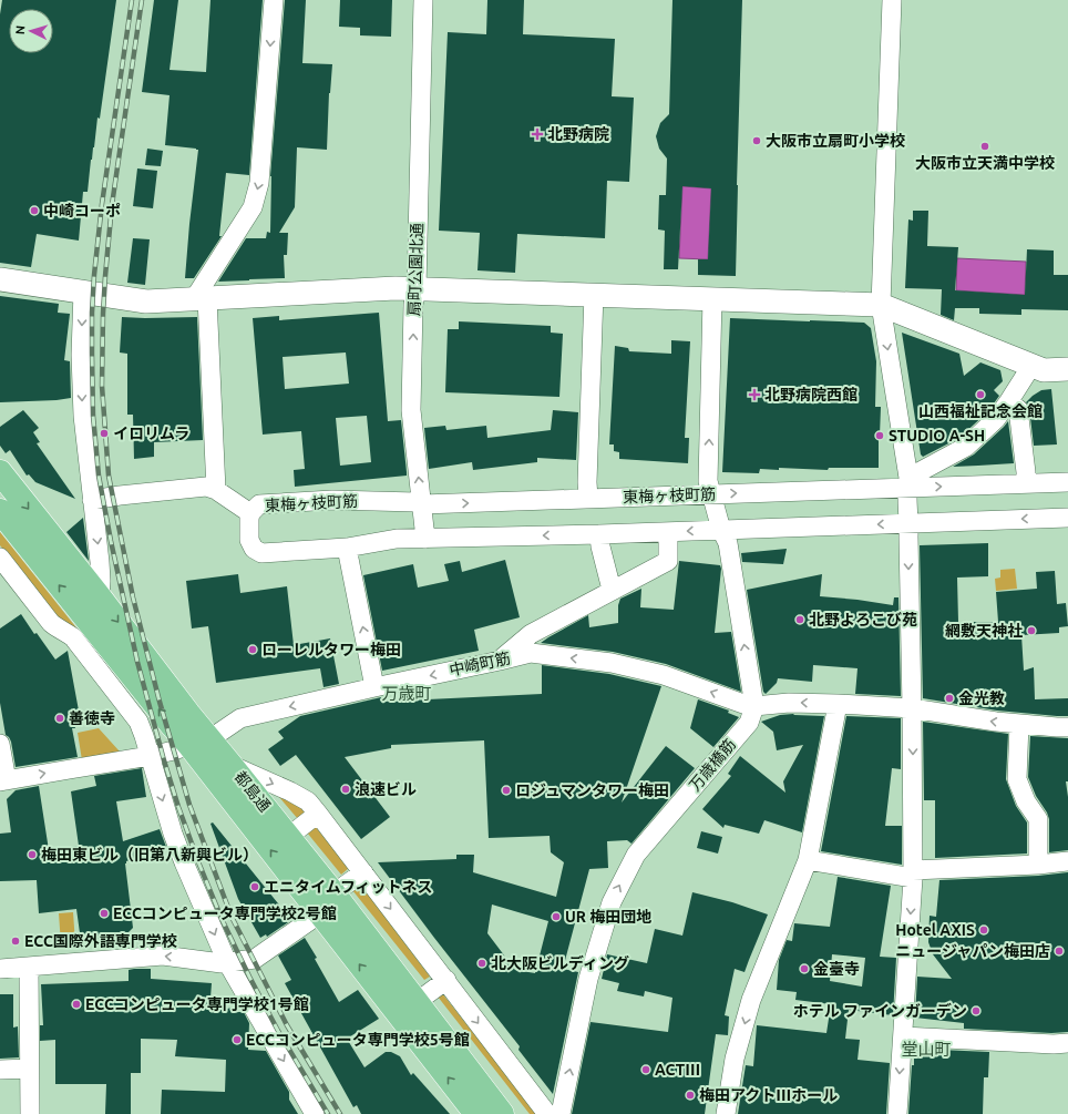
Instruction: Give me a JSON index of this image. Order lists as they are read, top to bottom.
{
  "streets": {
    "main road": ["都島通"],
    "street": [
      "扇町公園北通",
      "東梅ヶ枝町筋",
      "中崎町筋",
      "万歳橋筋"
    ]
  },
  "crossings": [
    ["扇町公園北通", "東梅ヶ枝町筋"],
    ["中崎町筋", "万歳橋筋"],
    ["中崎町筋", "都島通"]
  ],
  "one_way": ["扇町公園北通"],
  "districts": ["万歳町", "堂山町"],
  "places": {
    "health": ["北野病院", "北野病院西館"],
    "other": [
      "大阪市立扇町小学校",
      "大阪市立天満中学校",
      "中崎コーポ",
      "山西福祉記念会館",
      "イロリムラ",
      "STUDIO A-SH",
      "北野よろこび苑",
      "網敷天神社",
      "ローレルタワー梅田",
      "金光教",
      "善徳寺",
      "浪速ビル",
      "ロジュマンタワー梅田",
      "梅田東ビル（旧第八新興ビル）",
      "エニタイムフィットネス",
      "ECCコンピュータ専門学校2号館",
      "UR 梅田団地",
      "Hotel AXIS",
      "ECC国際外語専門学校",
      "ニュージャパン梅田店",
      "北大阪ビルディング",
      "金臺寺",
      "ECCコンピュータ専門学校1号館",
      "ホテル ファインガーデン",
      "ECCコンピュータ専門学校5号館",
      "ACTⅢ",
      "梅田アクトⅢホール"
    ]
  },
  "north": "left"
}
